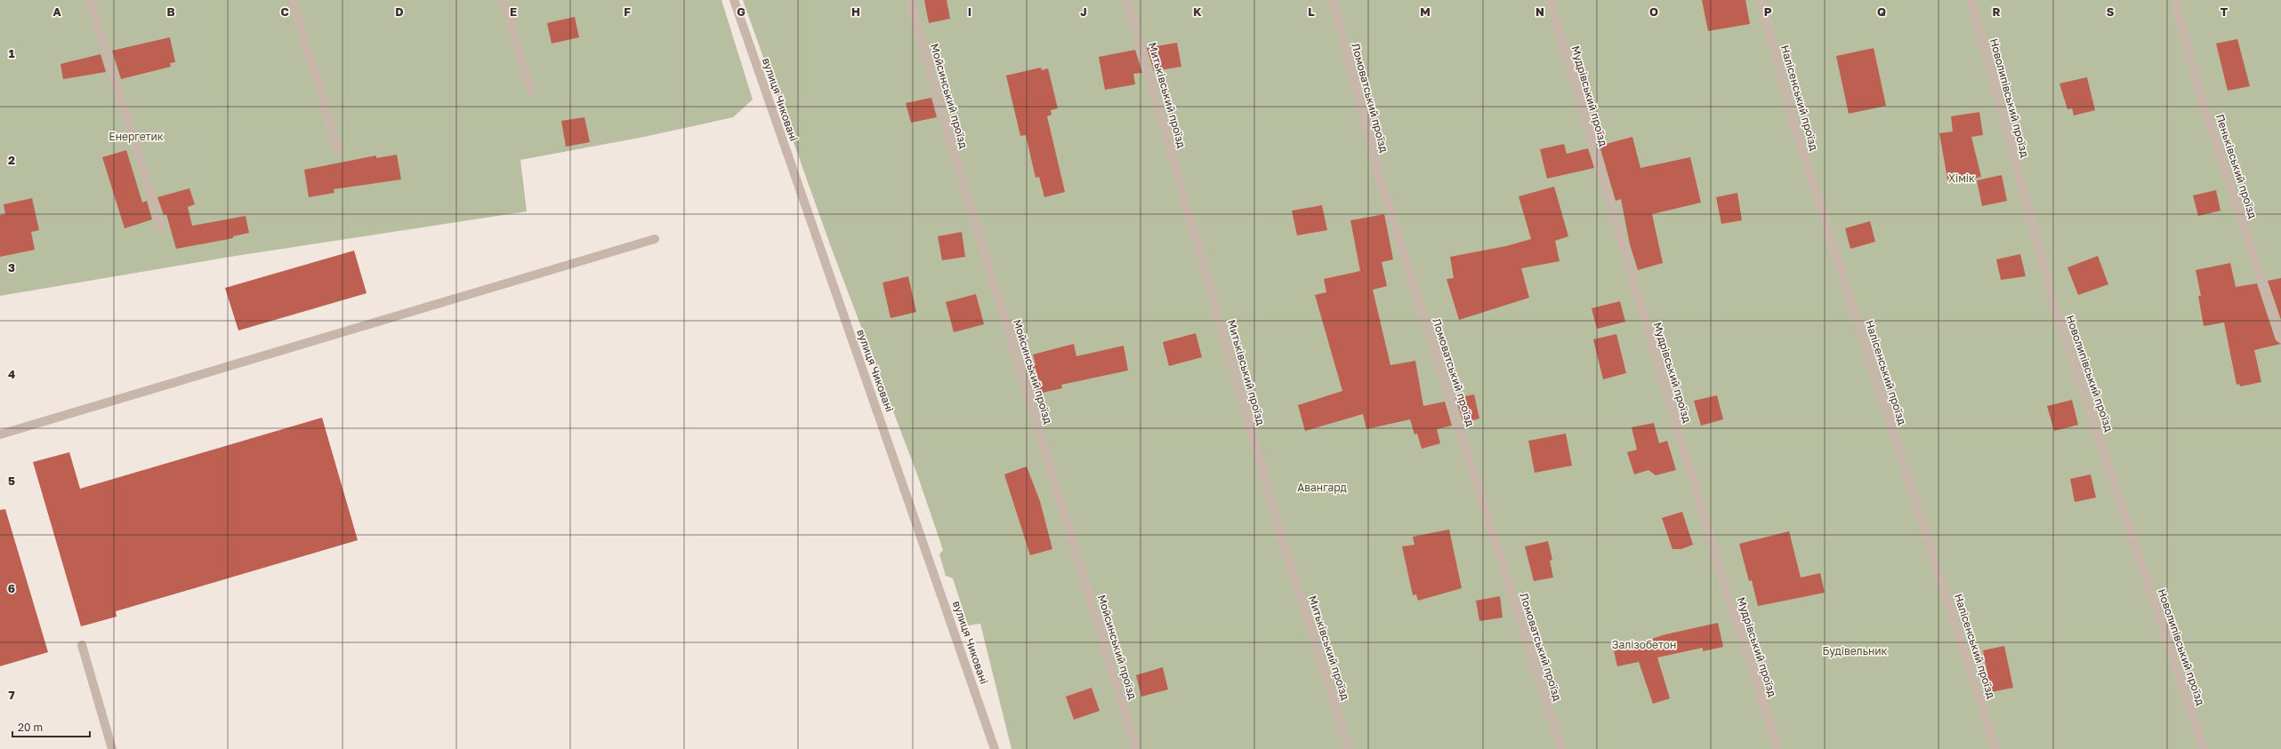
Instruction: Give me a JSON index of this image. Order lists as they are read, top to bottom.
{
  "streets": {
    "street": [
      "Митьківський проїзд",
      "Мойсинський проїзд",
      "Мудрівський проїзд",
      "Ломоватський проїзд",
      "Налісенський проїзд",
      "Новолипівський проїзд",
      "вулиця Чиковані",
      "Пеньківський проїзд"
    ]
  },
  "parks": [
    "Енергетик",
    "Хімік",
    "Авангард",
    "Залізобетон",
    "Будівельник"
  ],
  "scale_bar": "20 m",
  "grid": {
    "columns": [
      "A",
      "B",
      "C",
      "D",
      "E",
      "F",
      "G",
      "H",
      "I",
      "J",
      "K",
      "L",
      "M",
      "N",
      "O",
      "P",
      "Q",
      "R",
      "S",
      "T"
    ],
    "rows": [
      "1",
      "2",
      "3",
      "4",
      "5",
      "6",
      "7"
    ]
  }
}
